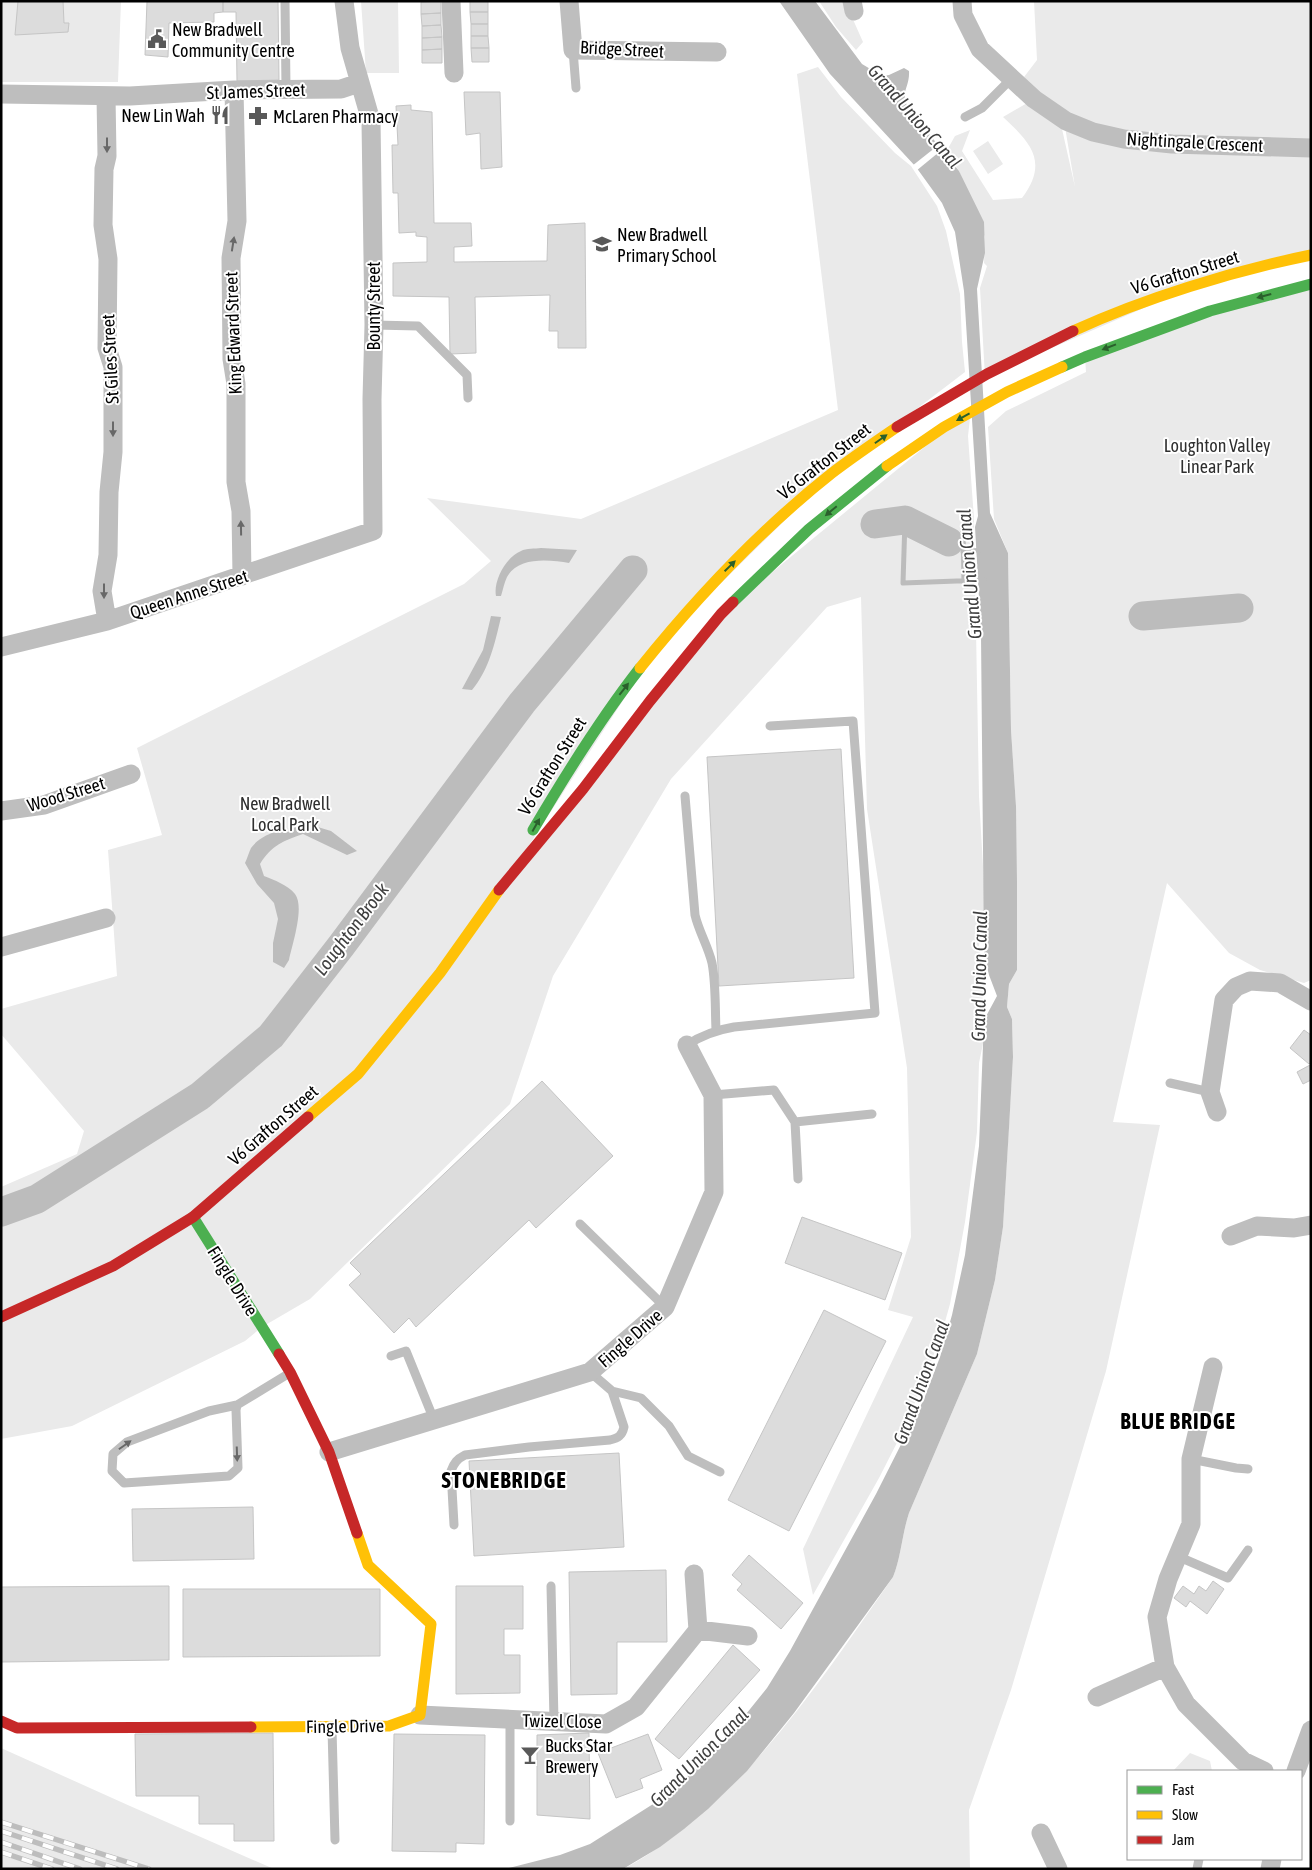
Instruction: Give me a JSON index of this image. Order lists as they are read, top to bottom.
{
  "streets": {
    "street": [
      "Bridge Street",
      "St James Street",
      "Nightingale Crescent",
      "V6 Grafton Street",
      "Bounty Street",
      "King Edward Street",
      "St Giles Street",
      "Queen Anne Street",
      "Wood Street",
      "Fingle Drive",
      "Twizel Close"
    ]
  },
  "crossings": [
    ["St James Street", "Bounty Street"],
    ["St James Street", "King Edward Street"],
    ["St James Street", "St Giles Street"],
    ["V6 Grafton Street", "Fingle Drive"],
    ["Bounty Street", "Queen Anne Street"],
    ["King Edward Street", "Queen Anne Street"],
    ["St Giles Street", "Queen Anne Street"],
    ["Fingle Drive", "Twizel Close"]
  ],
  "one_way": ["King Edward Street", "St Giles Street"],
  "districts": ["BLUE BRIDGE", "STONEBRIDGE"],
  "water": ["Grand Union Canal", "Loughton Brook"],
  "parks": ["Loughton Valley Linear Park", "New Bradwell Local Park"],
  "places": {
    "public building": ["New Bradwell Community Centre"],
    "restaurant": ["New Lin Wah"],
    "pharmacy": ["McLaren Pharmacy"],
    "school or university": ["New Bradwell Primary School"],
    "bar": ["Bucks Star Brewery"]
  },
  "legend": ["Fast", "Slow", "Jam"]
}
